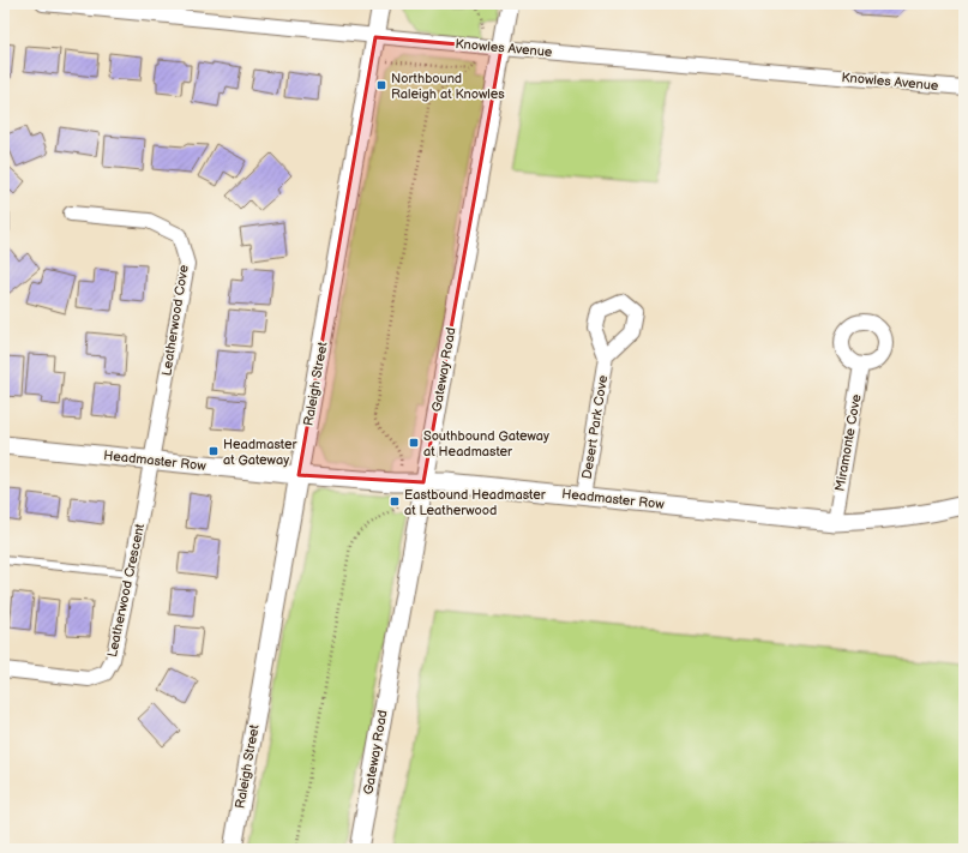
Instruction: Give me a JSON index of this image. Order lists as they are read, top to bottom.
{
  "streets": {
    "street": [
      "Knowles Avenue",
      "Leatherwood Cove",
      "Gateway Road",
      "Raleigh Street",
      "Desert Park Cove",
      "Miramonte Cove",
      "Headmaster Row",
      "Leatherwood Crescent"
    ]
  },
  "crossings": [
    ["Knowles Avenue", "Gateway Road"],
    ["Knowles Avenue", "Raleigh Street"],
    ["Leatherwood Cove", "Headmaster Row"],
    ["Leatherwood Cove", "Leatherwood Crescent"],
    ["Gateway Road", "Headmaster Row"],
    ["Raleigh Street", "Headmaster Row"],
    ["Desert Park Cove", "Headmaster Row"],
    ["Miramonte Cove", "Headmaster Row"],
    ["Headmaster Row", "Leatherwood Crescent"]
  ],
  "places": {
    "transit": [
      "Northbound Raleigh at Knowles",
      "Southbound Gateway at Headmaster",
      "Headmaster at Gateway",
      "Eastbound Headmaster at Leatherwood"
    ]
  }
}
